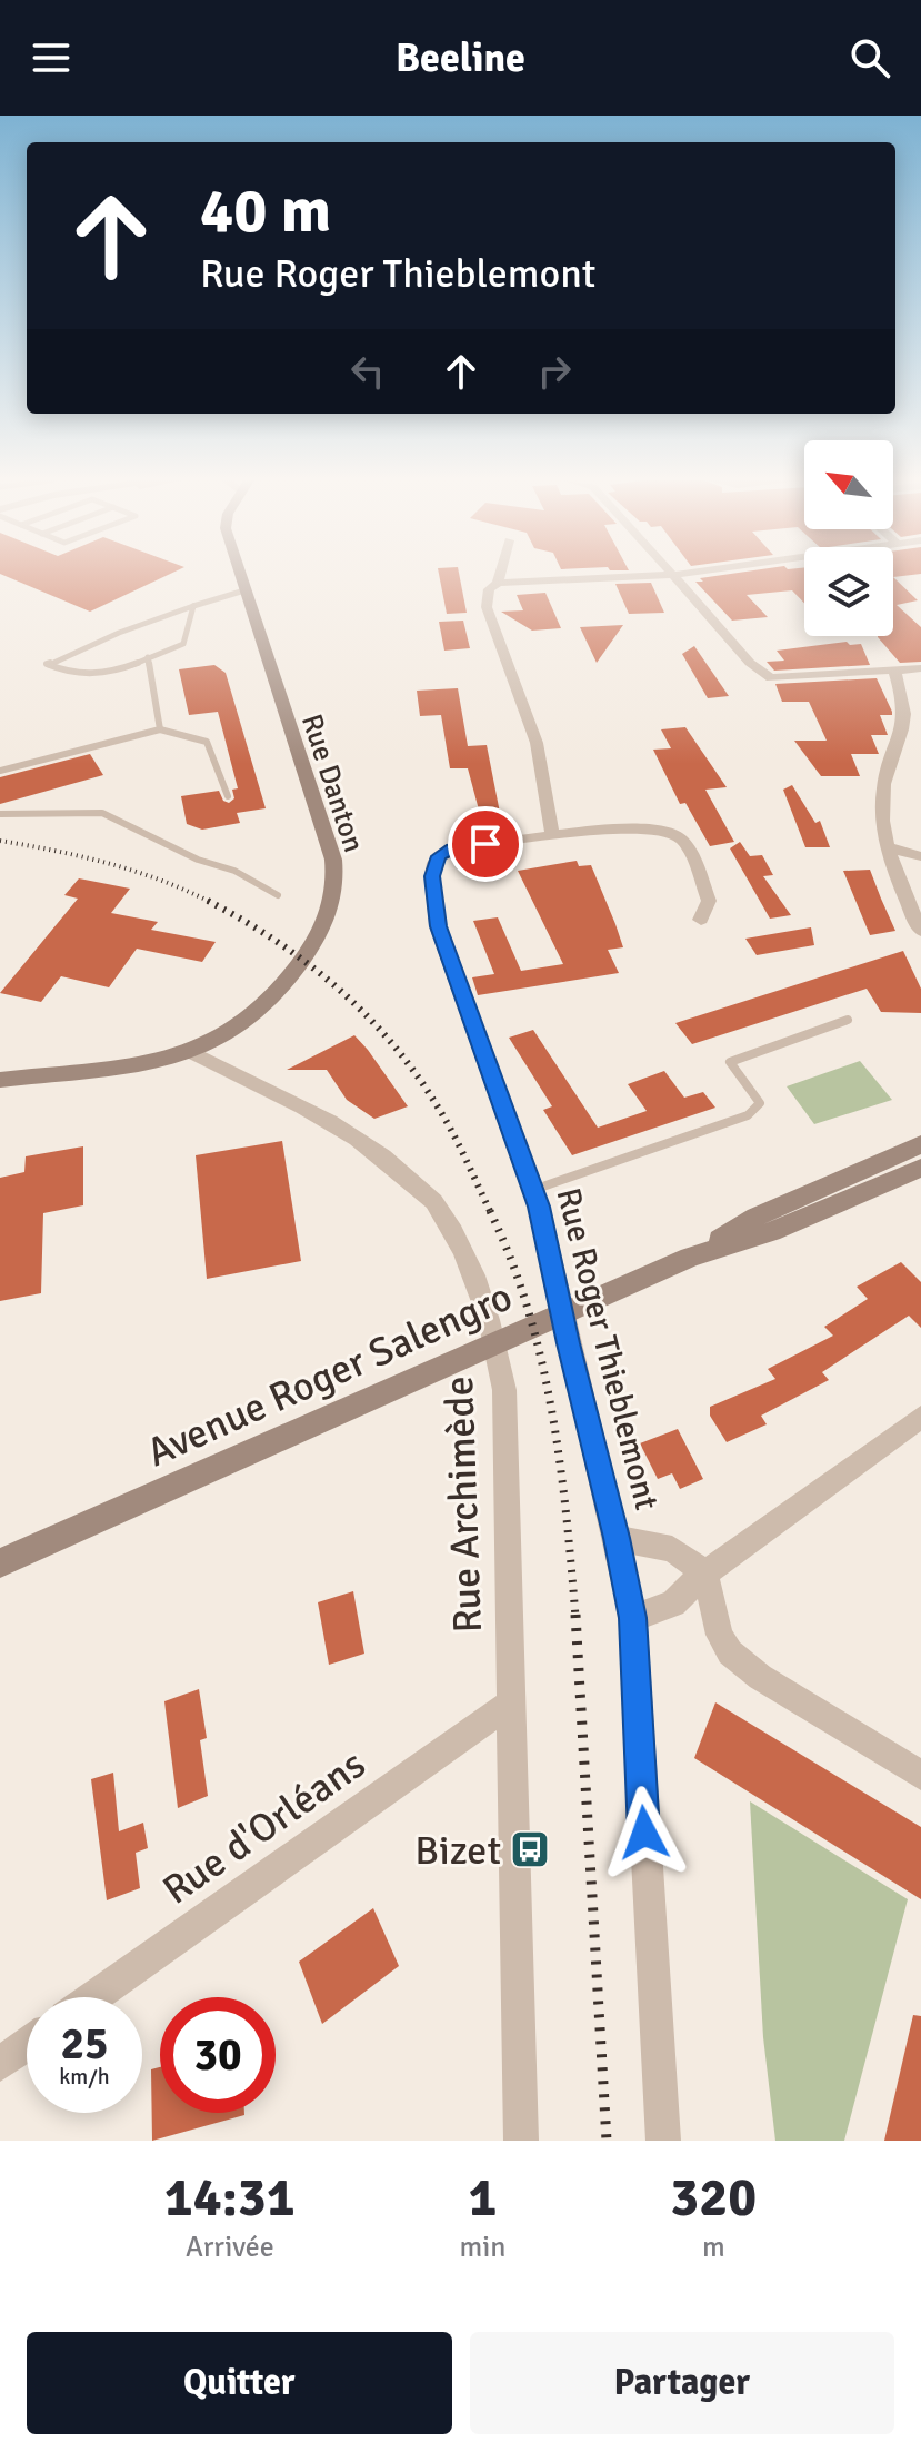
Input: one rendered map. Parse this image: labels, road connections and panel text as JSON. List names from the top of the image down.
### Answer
{
  "streets": {
    "street": [
      "Rue Danton",
      "Rue Roger Thieblemont",
      "Avenue Roger Salengro",
      "Rue Archimède",
      "Rue d'Orléans"
    ]
  },
  "crossings": [
    ["Rue Danton", "Rue Archimède"],
    ["Rue Archimède", "Rue d'Orléans"]
  ],
  "places": {
    "bus stop": ["Bizet"]
  },
  "north": "top left",
  "page": {
    "header": "Beeline",
    "turn": ["40 m", "Rue Roger Thieblemont"],
    "speed": "25 km/h",
    "limit": "30",
    "eta": [
      "14:31",
      "Arrivée",
      "1",
      "min",
      "320",
      "m"
    ],
    "buttons": ["Quitter", "Partager"]
  }
}
